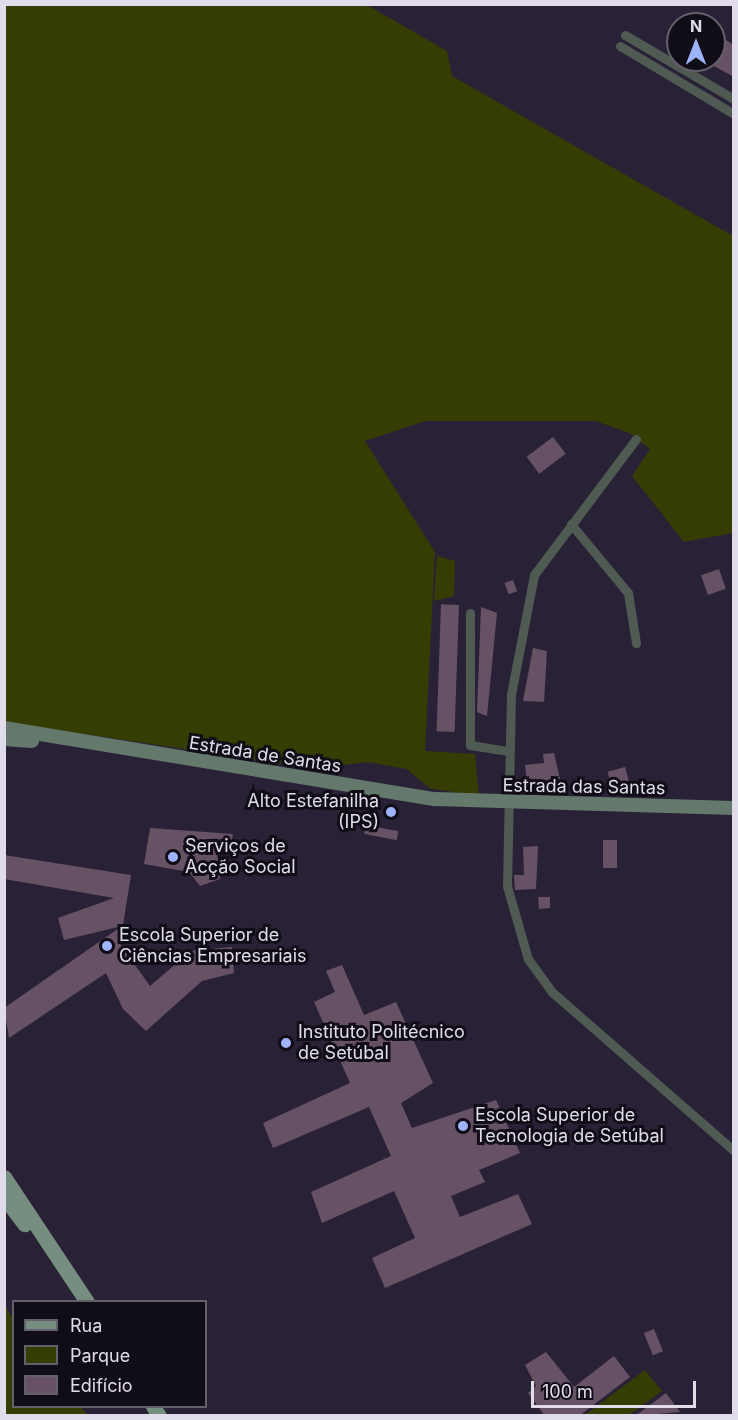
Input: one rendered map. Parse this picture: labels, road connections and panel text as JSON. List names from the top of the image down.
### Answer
{
  "streets": {
    "main road": ["Estrada de Santas", "Estrada das Santas"]
  },
  "crossings": [
    ["Estrada de Santas", "Estrada das Santas"]
  ],
  "places": [
    "Alto Estefanilha (IPS)",
    "Serviços de Acção Social",
    "Escola Superior de Ciências Empresariais",
    "Instituto Politécnico de Setúbal",
    "Escola Superior de Tecnologia de Setúbal"
  ],
  "legend": ["Rua", "Parque", "Edifício"],
  "scale_bar": "100 m",
  "north": "top"
}
